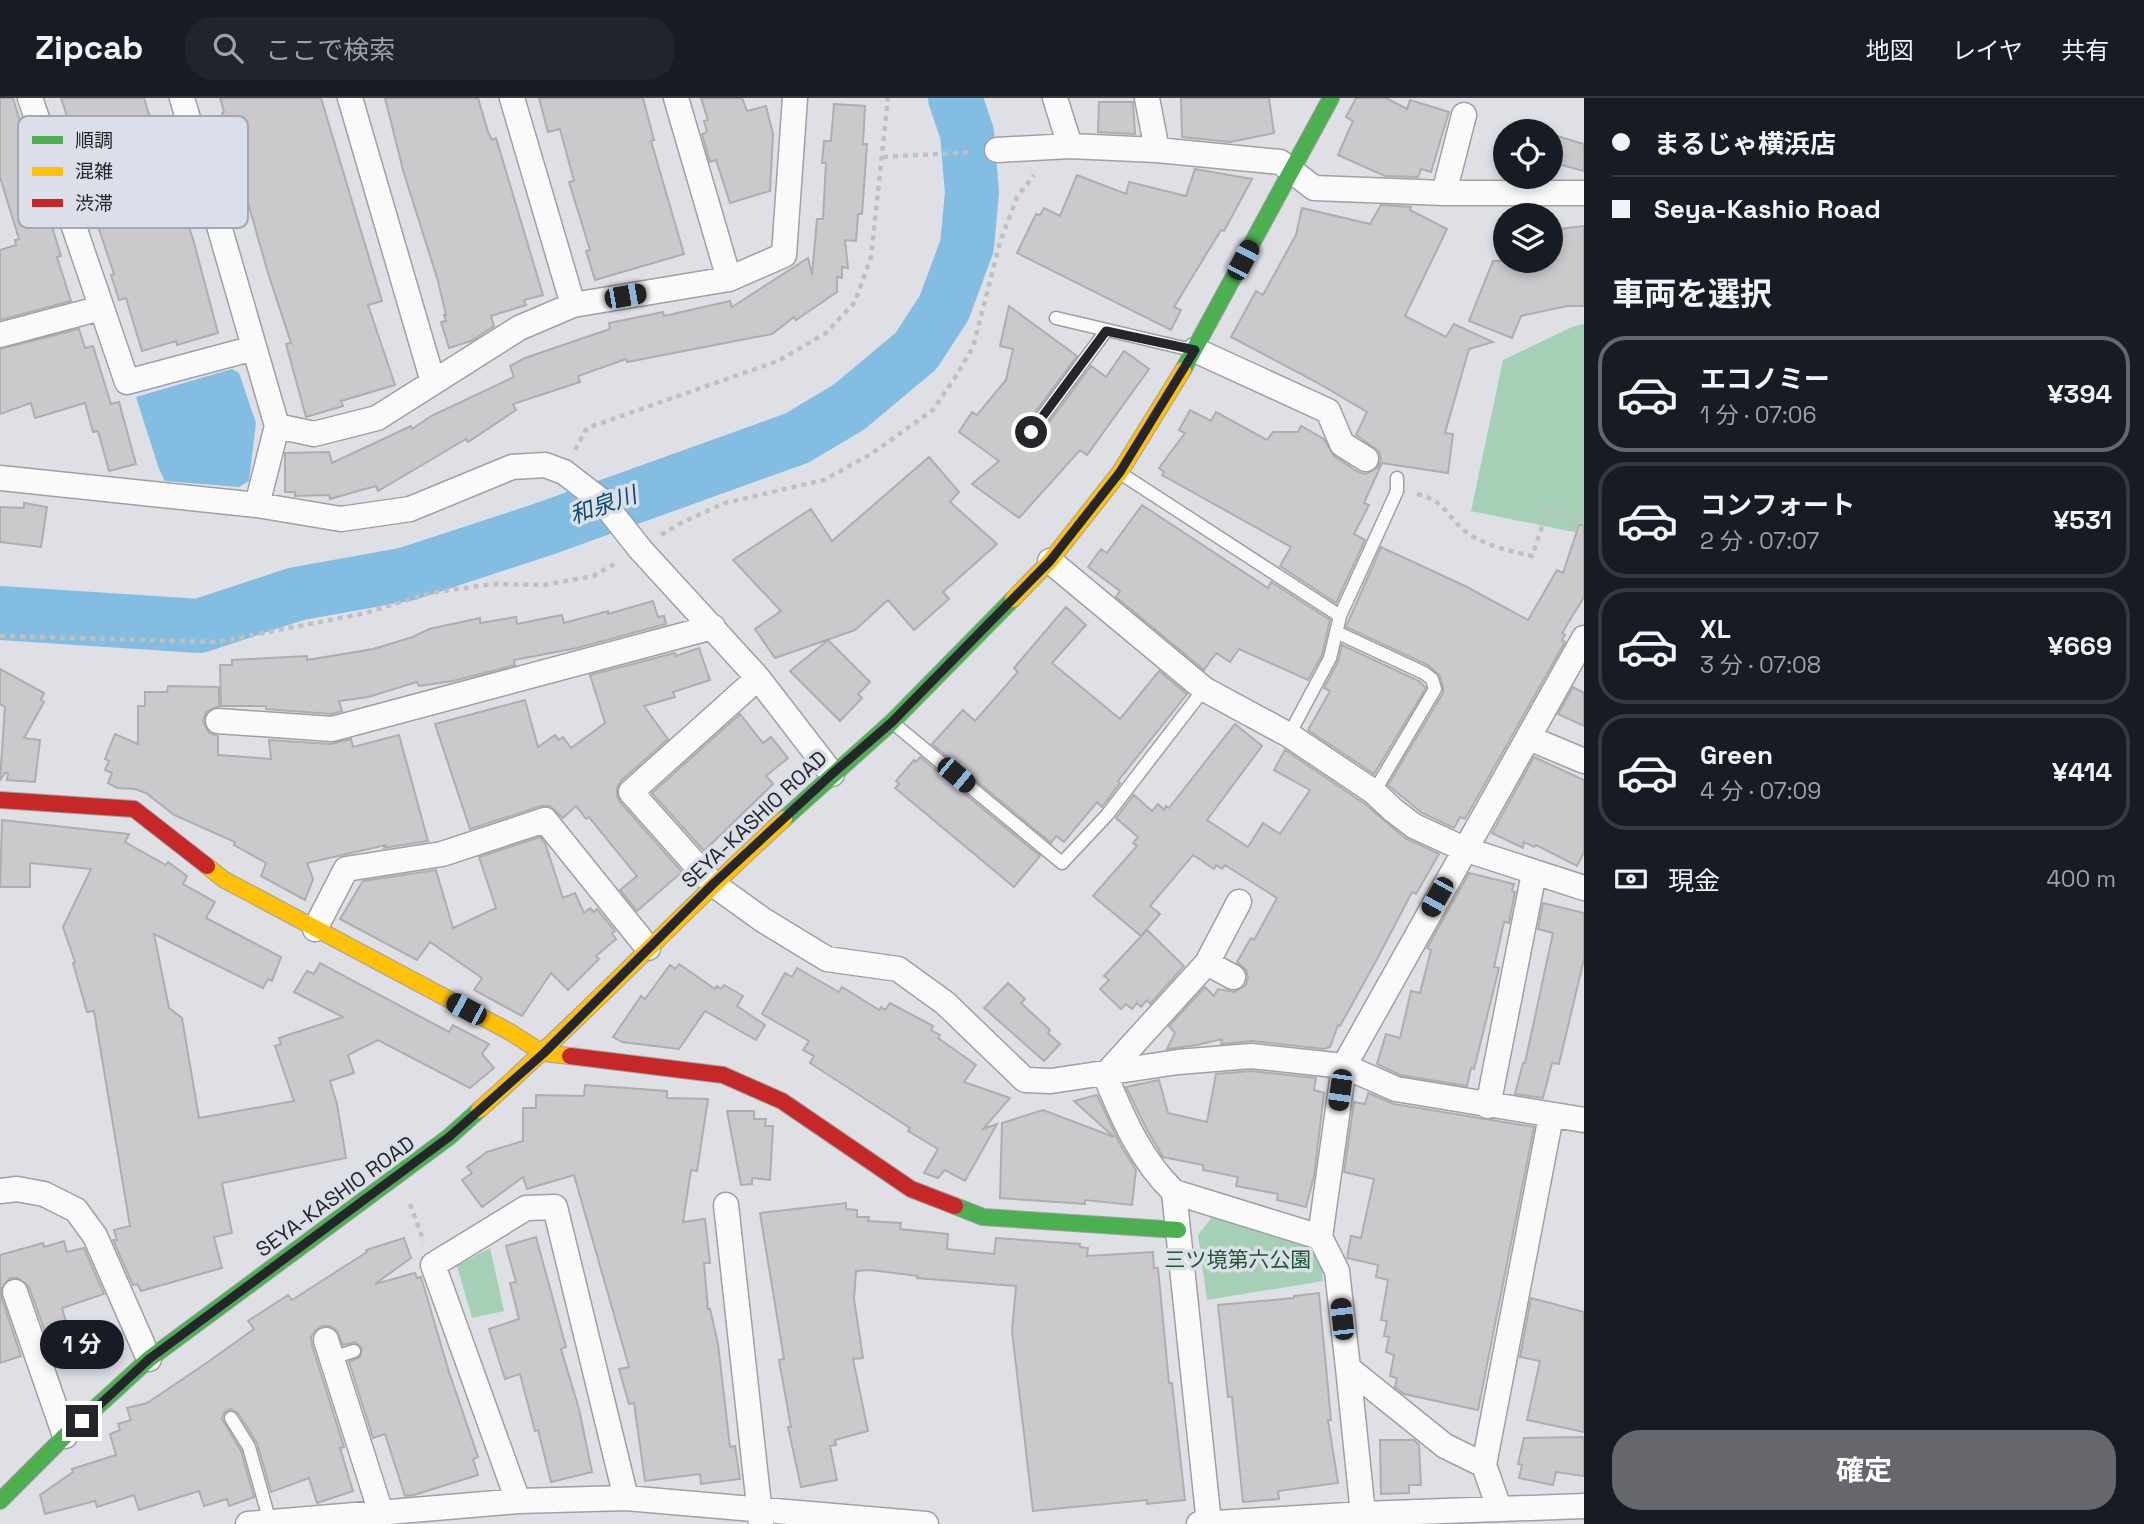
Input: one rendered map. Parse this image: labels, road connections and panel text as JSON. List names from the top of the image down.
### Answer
{
  "streets": {
    "main road": ["SEYA-KASHIO ROAD"]
  },
  "water": ["和泉川"],
  "parks": ["三ツ境第六公園"],
  "legend": ["順調", "混雑", "渋滞"],
  "page": {
    "header": "Zipcab",
    "search": "ここで検索",
    "nav": ["地図", "レイヤ", "共有"],
    "banner": ["まるじゃ横浜店", "Seya-Kashio Road"],
    "heading": "車両を選択",
    "list": [
      {
        "name": "エコノミー",
        "note": "1 分 · 07:06",
        "value": "¥394"
      },
      {
        "name": "コンフォート",
        "note": "2 分 · 07:07",
        "value": "¥531"
      },
      {
        "name": "XL",
        "note": "3 分 · 07:08",
        "value": "¥669"
      },
      {
        "name": "Green",
        "note": "4 分 · 07:09",
        "value": "¥414"
      }
    ],
    "pay": ["現金", "400 m"],
    "bubble": "1 分",
    "buttons": "確定"
  }
}
